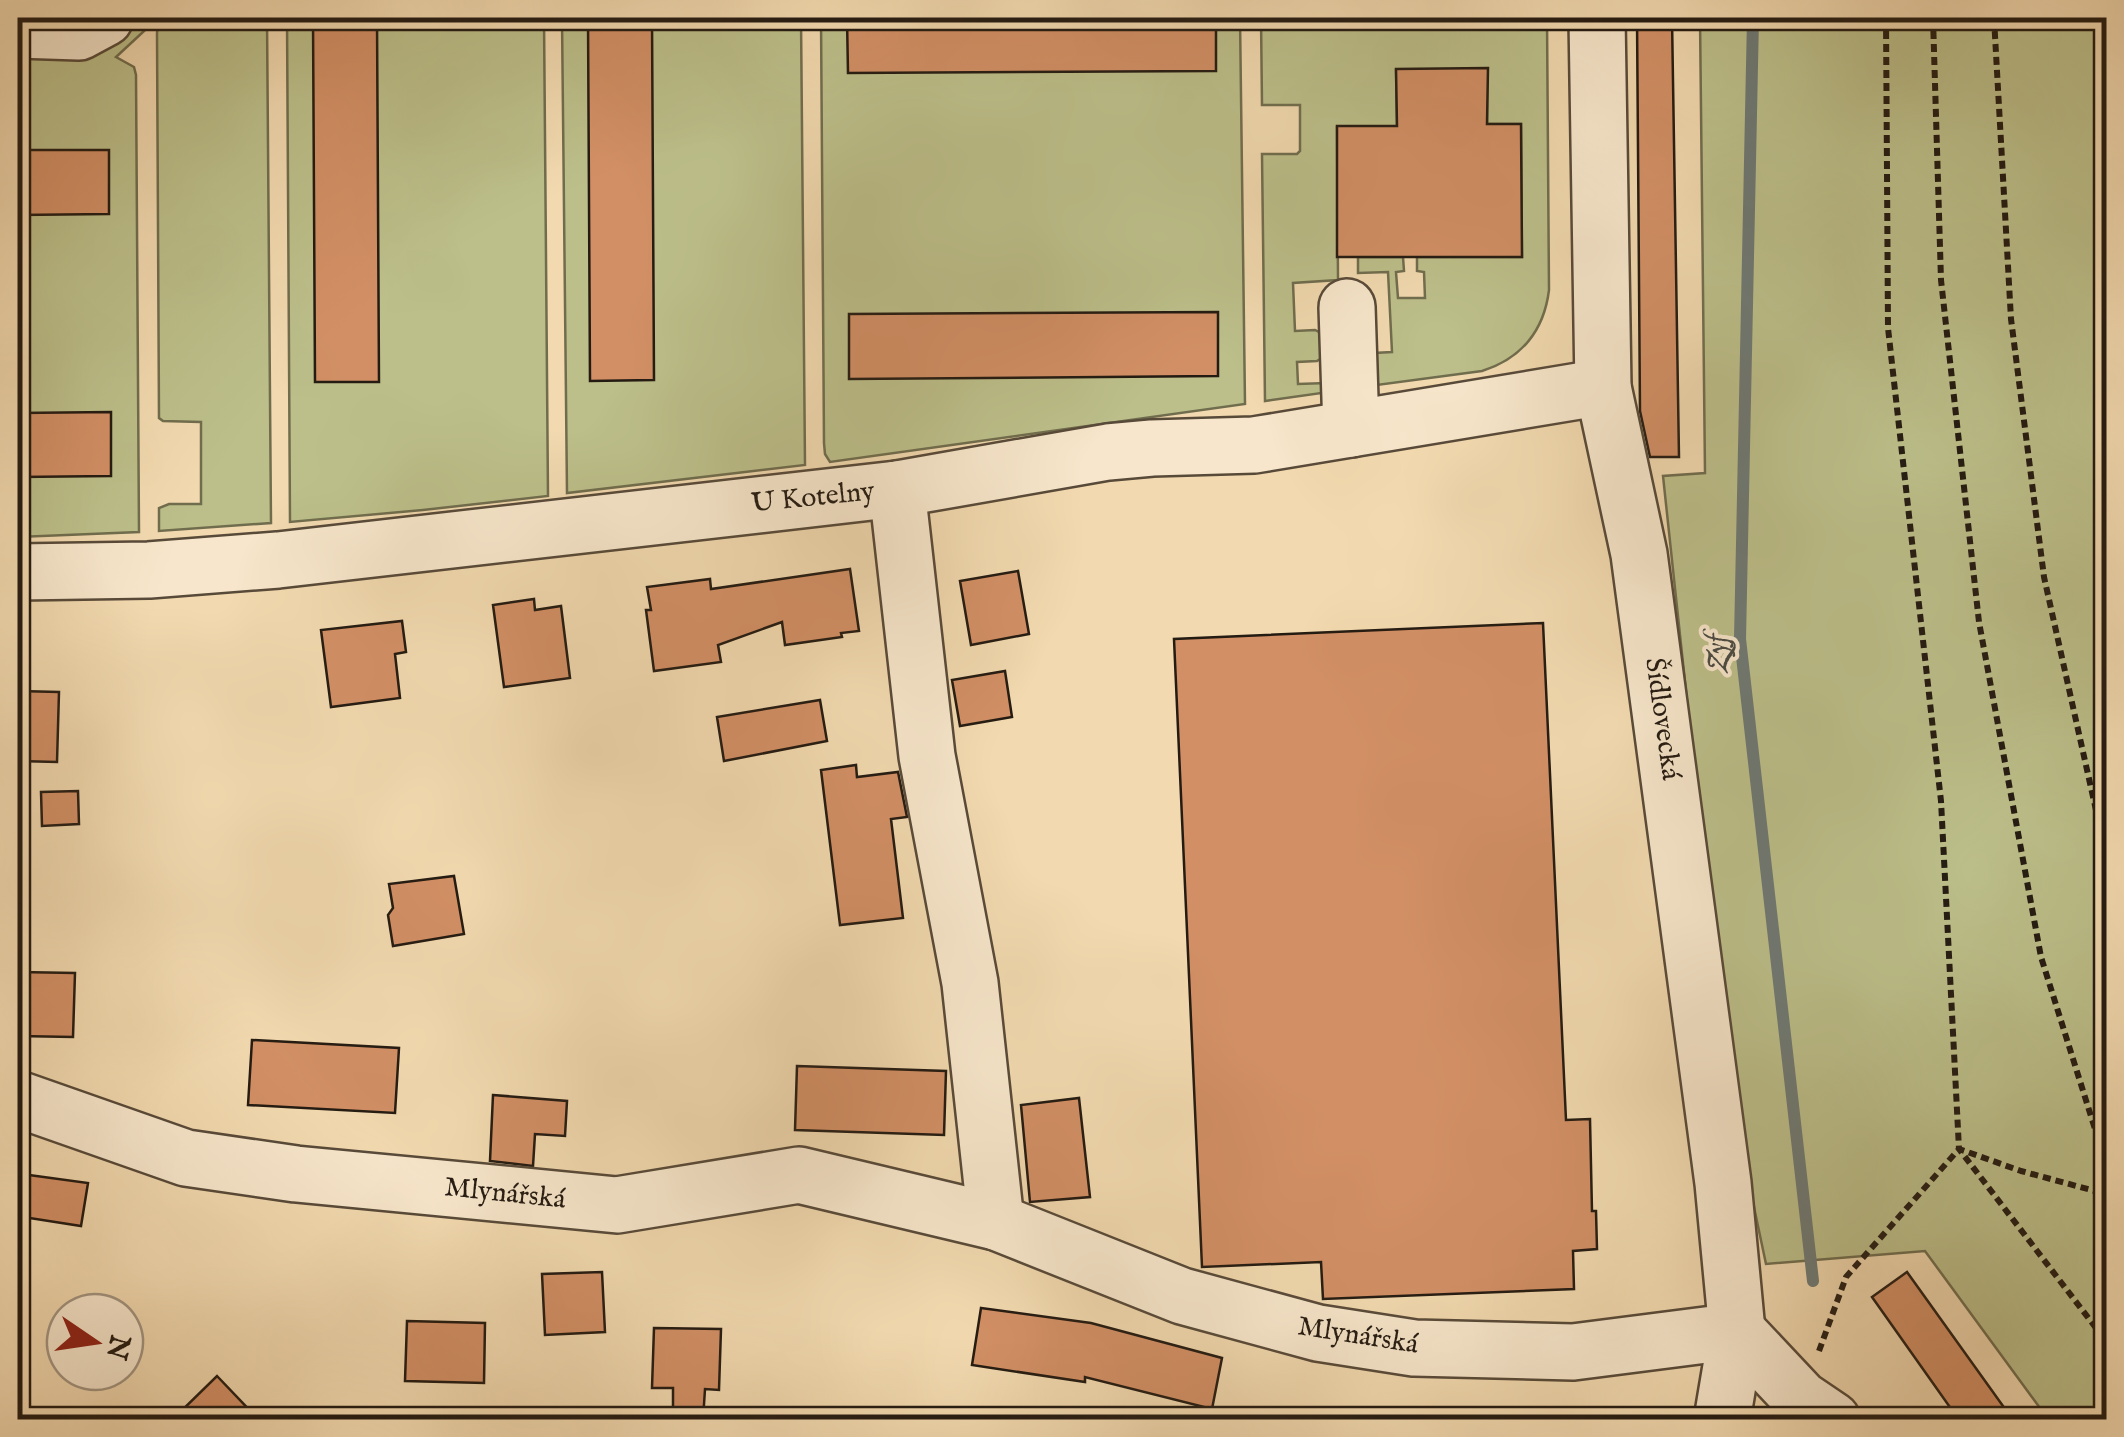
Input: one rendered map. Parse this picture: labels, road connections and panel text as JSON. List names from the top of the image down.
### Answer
{
  "streets": {
    "street": ["U Kotelny", "Šídlovecká", "Mlynářská"]
  },
  "crossings": [
    ["U Kotelny", "Šídlovecká"],
    ["Šídlovecká", "Mlynářská"]
  ],
  "water": ["Zyf"],
  "north": "right"
}
